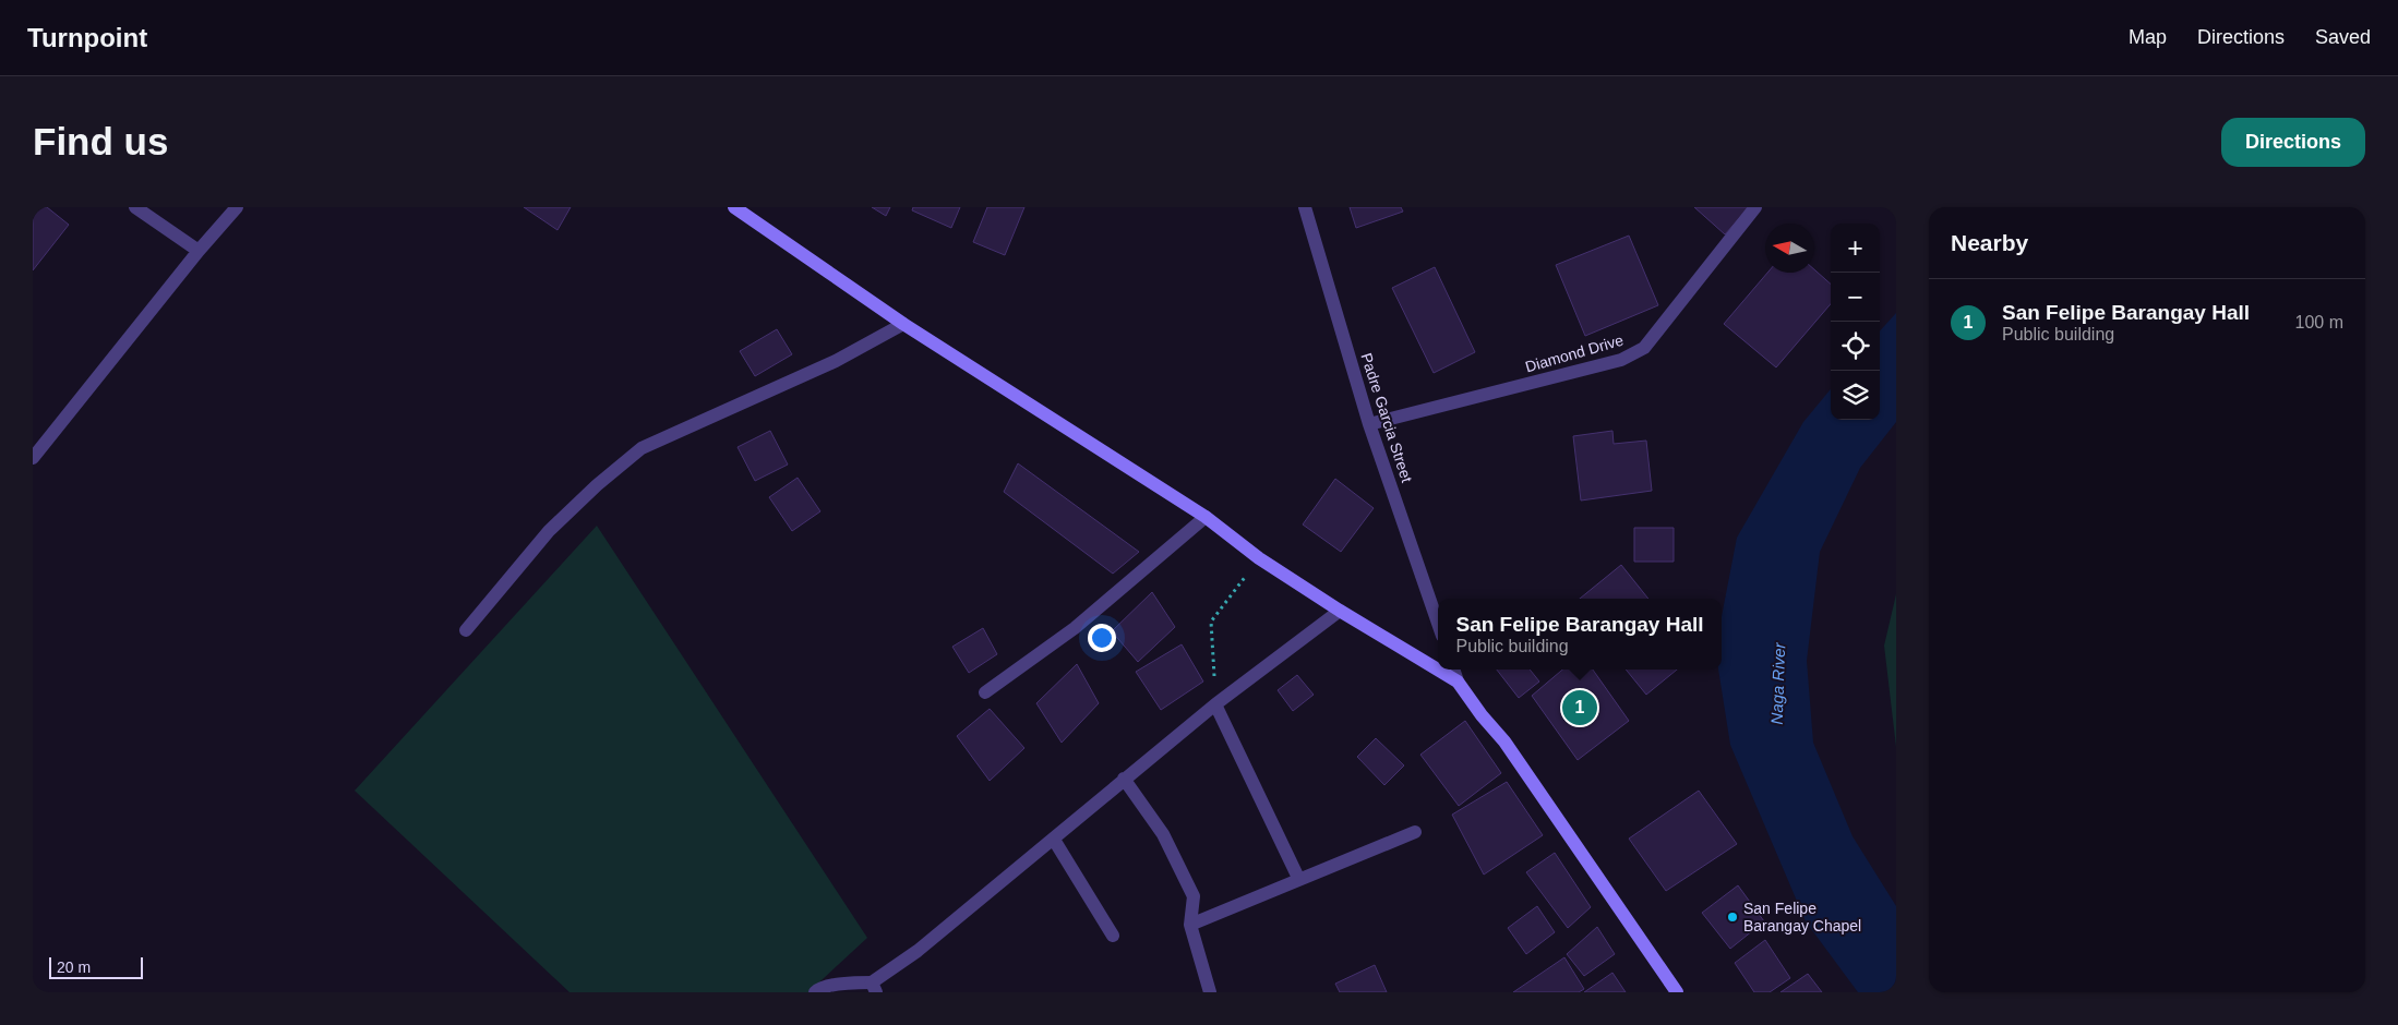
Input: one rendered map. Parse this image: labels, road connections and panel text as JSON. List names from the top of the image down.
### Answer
{
  "streets": {
    "street": ["Diamond Drive", "Padre Garcia Street"]
  },
  "crossings": [
    ["Diamond Drive", "Padre Garcia Street"]
  ],
  "water": ["Naga River"],
  "places": ["San Felipe Barangay Chapel"],
  "scale_bar": "20 m",
  "north": "left",
  "page": {
    "header": "Turnpoint",
    "nav": ["Map", "Directions", "Saved"],
    "buttons": "Directions",
    "title": "Find us",
    "heading": "Nearby",
    "map_buttons": ["+", "−"],
    "list": [
      {
        "mark": "1",
        "name": "San Felipe Barangay Hall",
        "note": "Public building",
        "value": "100 m"
      }
    ],
    "popup": ["San Felipe Barangay Hall", "Public building"],
    "pins": "1",
    "scale": "20 m"
  }
}
